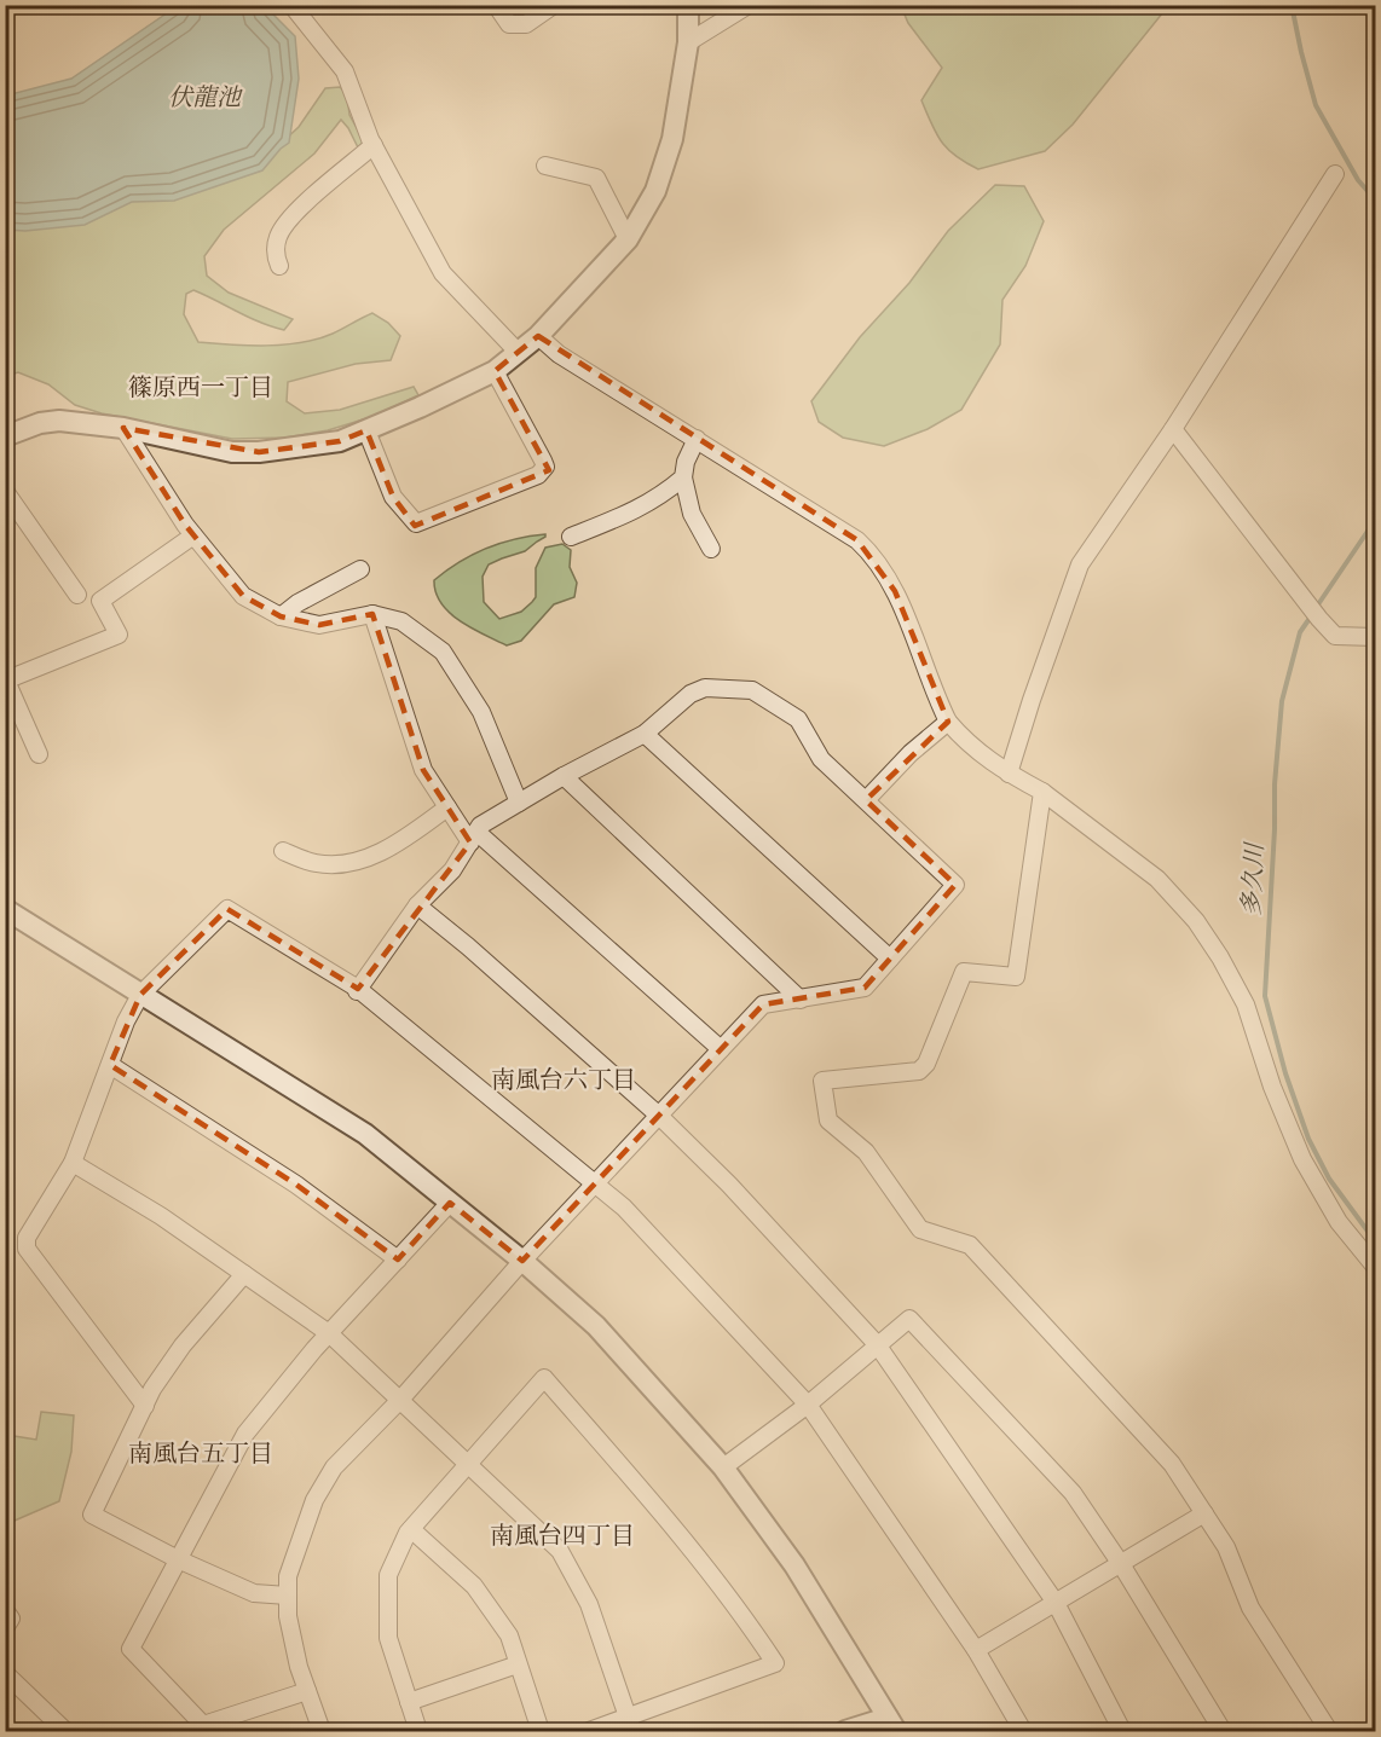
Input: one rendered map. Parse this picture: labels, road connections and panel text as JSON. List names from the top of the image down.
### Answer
{
  "districts": [
    "篠原西一丁目",
    "南風台六丁目",
    "南風台五丁目",
    "南風台四丁目"
  ],
  "water": ["伏龍池", "多久川"]
}
